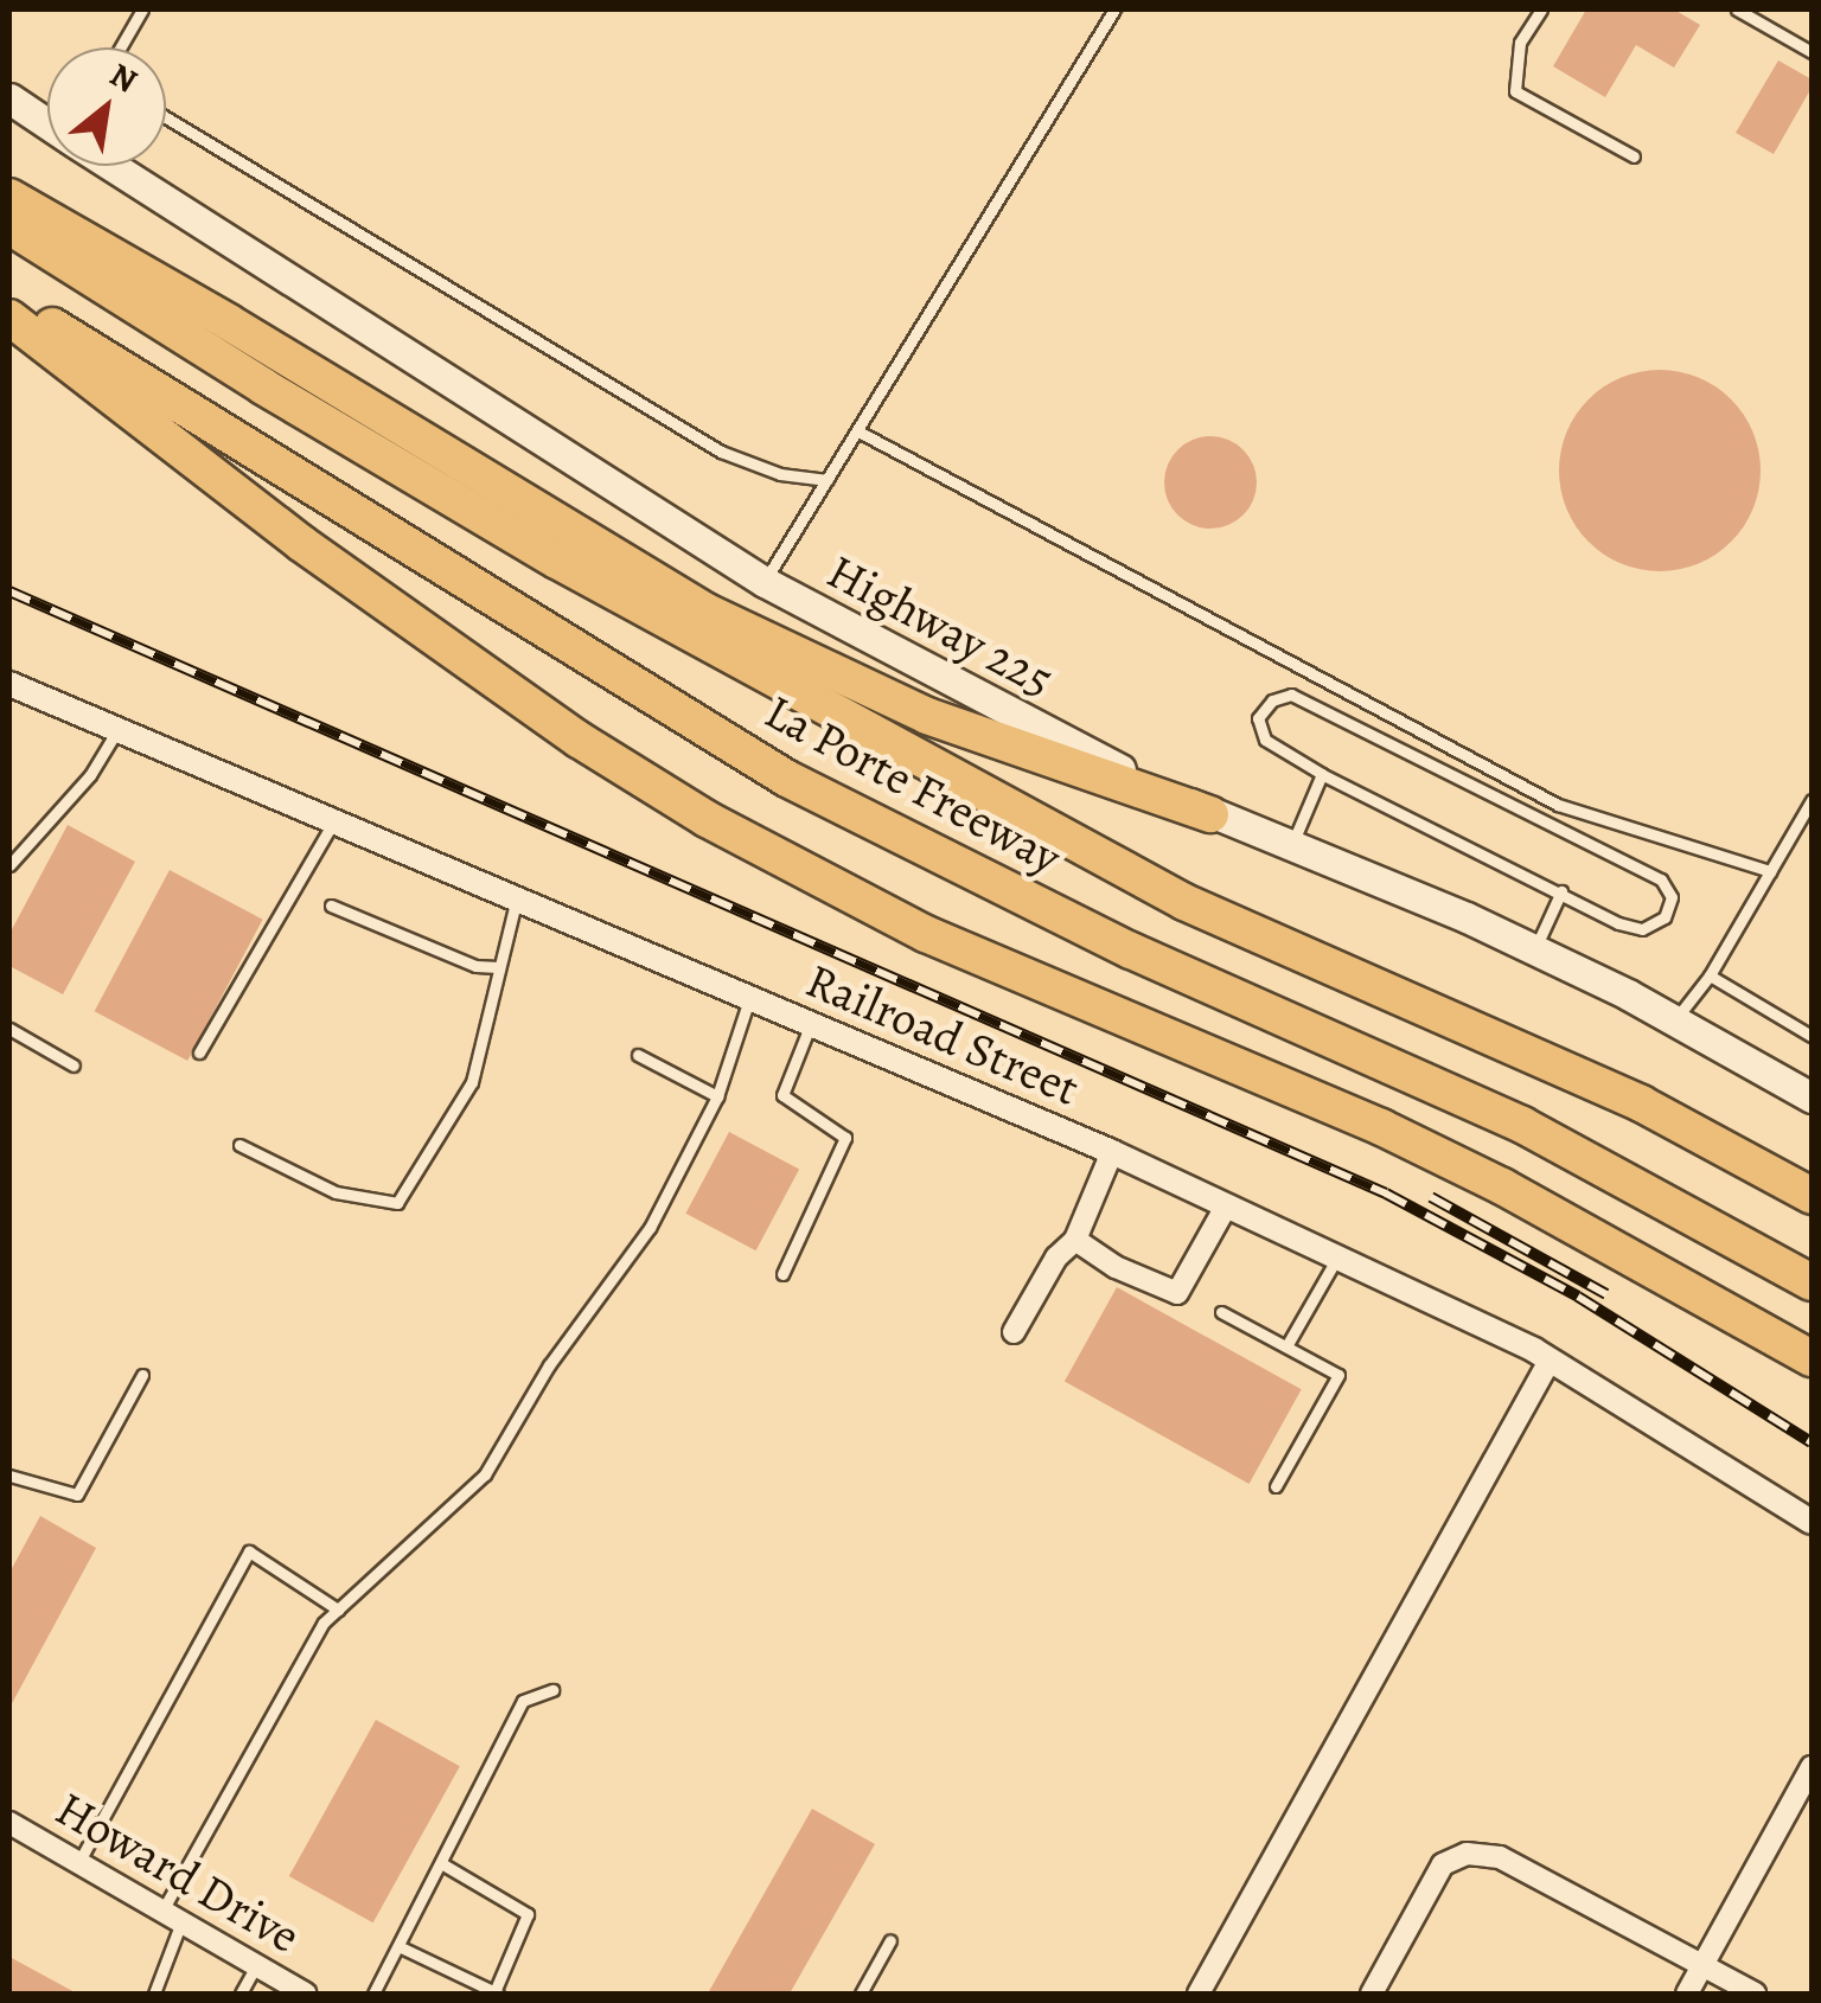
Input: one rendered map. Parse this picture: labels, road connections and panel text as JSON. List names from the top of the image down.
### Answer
{
  "streets": {
    "highway": ["La Porte Freeway"],
    "main road": ["Highway 225"],
    "street": ["Railroad Street", "Howard Drive"]
  },
  "north": "top right"
}
